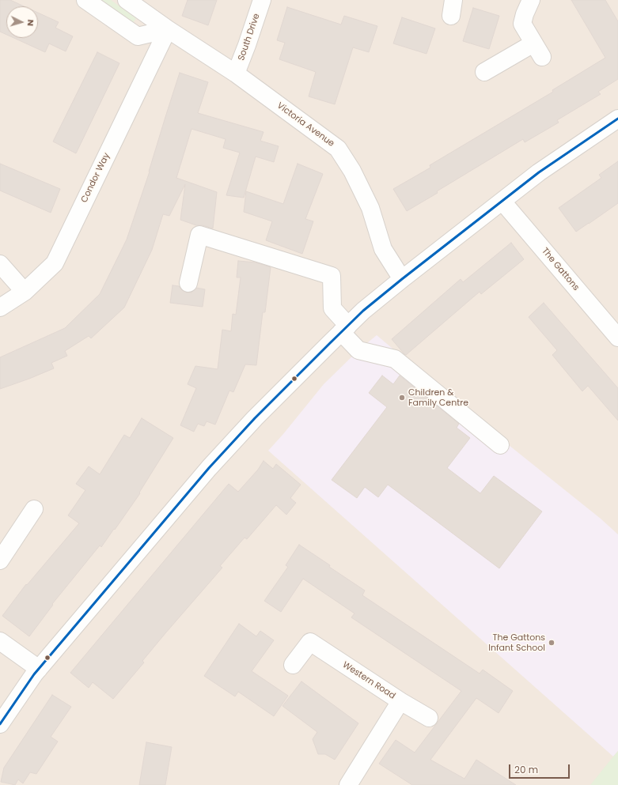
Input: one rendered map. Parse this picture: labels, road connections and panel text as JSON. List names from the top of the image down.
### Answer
{
  "streets": {
    "street": [
      "South Drive",
      "Victoria Avenue",
      "Condor Way",
      "The Gattons",
      "Western Road"
    ]
  },
  "crossings": [
    ["South Drive", "Victoria Avenue"],
    ["Victoria Avenue", "Condor Way"]
  ],
  "places": ["Children & Family Centre", "The Gattons Infant School"],
  "scale_bar": "20 m",
  "north": "right"
}
